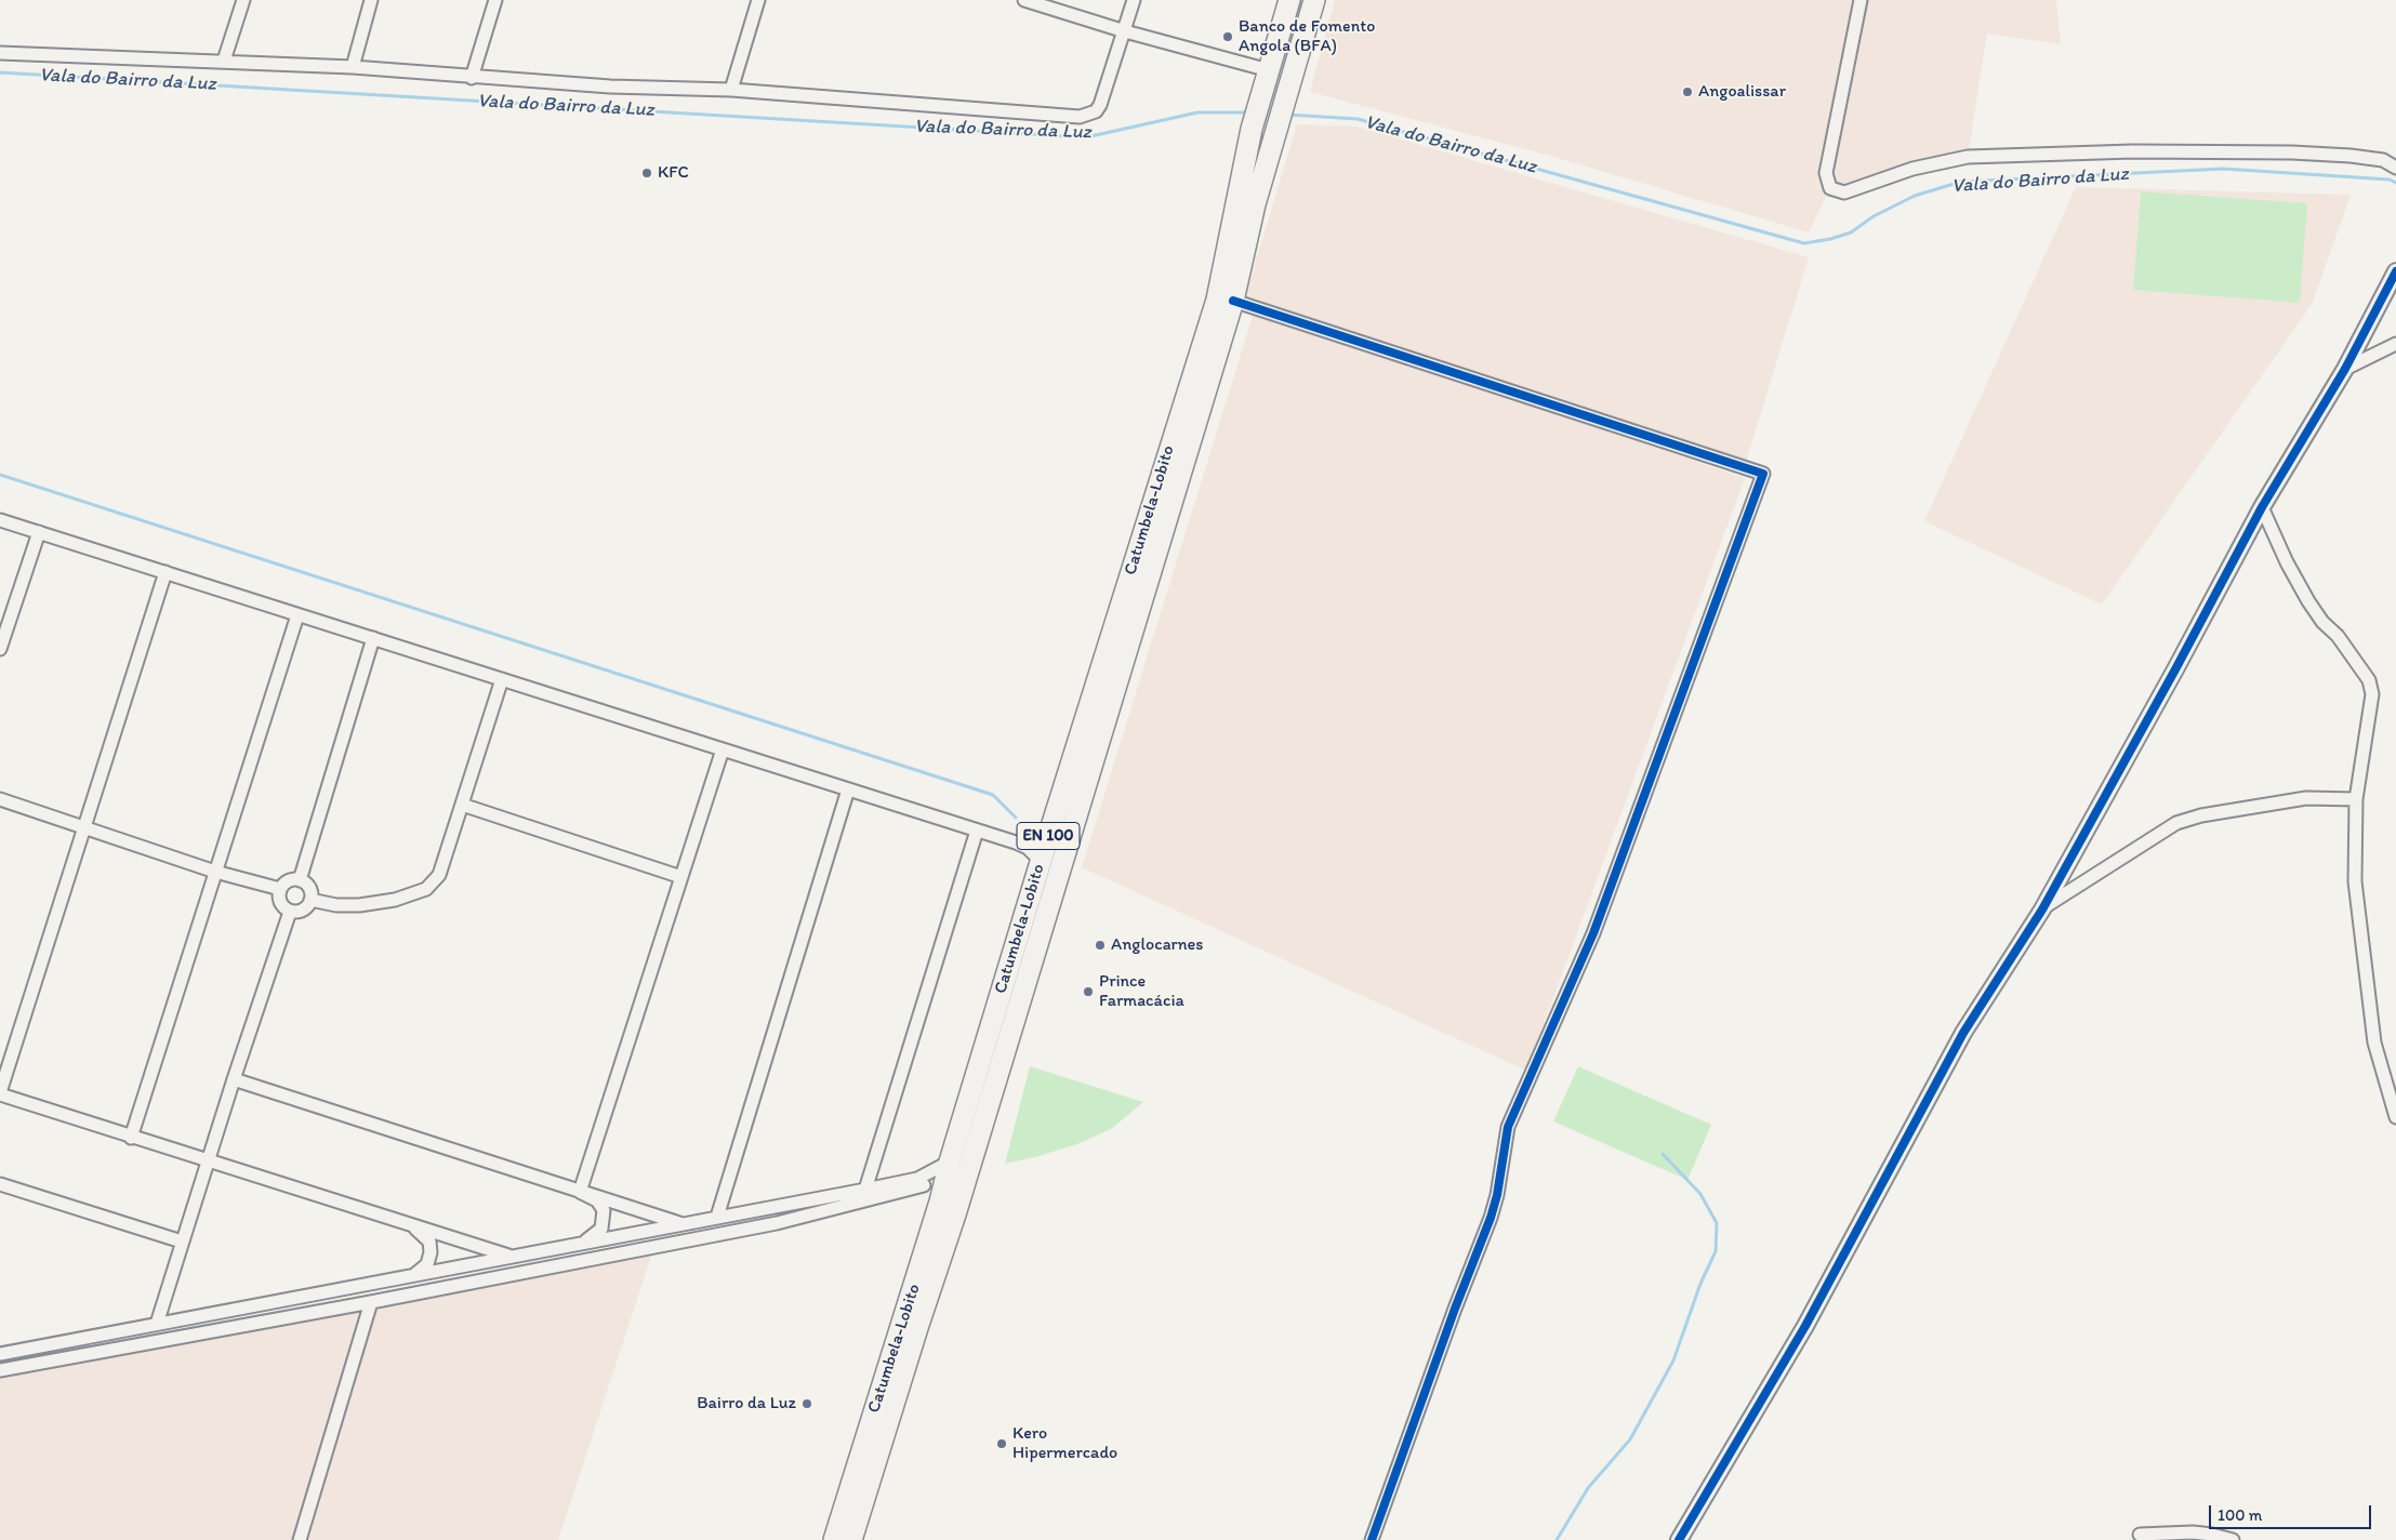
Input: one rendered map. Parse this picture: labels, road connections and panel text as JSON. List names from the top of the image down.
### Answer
{
  "streets": {
    "main road": ["Catumbela-Lobito", "EN 100"]
  },
  "water": ["Vala do Bairro da Luz"],
  "places": [
    "Banco de Fomento Angola (BFA)",
    "Angoalissar",
    "KFC",
    "Anglocarnes",
    "Prince Farmacácia",
    "Bairro da Luz",
    "Kero Hipermercado"
  ],
  "scale_bar": "100 m"
}
